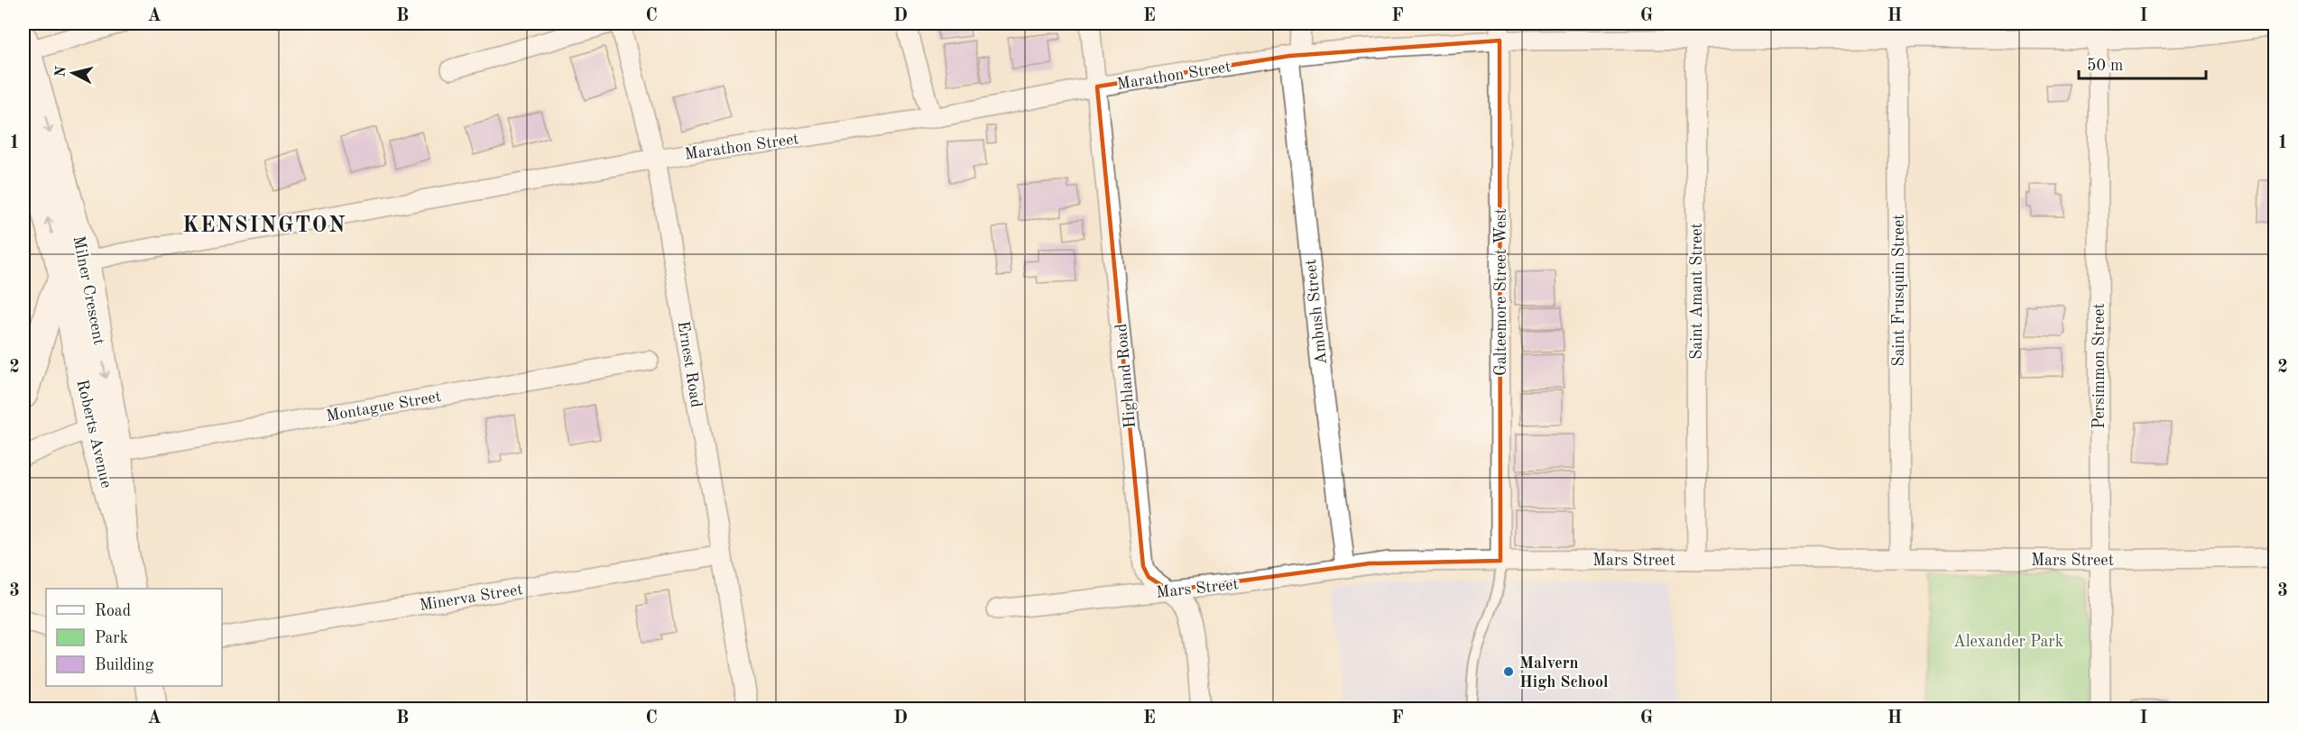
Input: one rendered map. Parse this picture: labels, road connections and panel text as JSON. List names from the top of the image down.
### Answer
{
  "streets": {
    "main road": ["Milner Crescent", "Roberts Avenue"],
    "street": [
      "Marathon Street",
      "Saint Frusquin Street",
      "Saint Amant Street",
      "Galteemore Street West",
      "Ambush Street",
      "Ernest Road",
      "Persimmon Street",
      "Highland Road",
      "Montague Street",
      "Mars Street",
      "Minerva Street"
    ]
  },
  "crossings": [
    ["Marathon Street", "Milner Crescent"],
    ["Marathon Street", "Saint Frusquin Street"],
    ["Marathon Street", "Saint Amant Street"],
    ["Marathon Street", "Galteemore Street West"],
    ["Marathon Street", "Ambush Street"],
    ["Marathon Street", "Ernest Road"],
    ["Marathon Street", "Persimmon Street"],
    ["Marathon Street", "Highland Road"],
    ["Milner Crescent", "Montague Street"],
    ["Milner Crescent", "Roberts Avenue"],
    ["Saint Frusquin Street", "Mars Street"],
    ["Saint Amant Street", "Mars Street"],
    ["Galteemore Street West", "Mars Street"],
    ["Ambush Street", "Mars Street"],
    ["Ernest Road", "Minerva Street"],
    ["Persimmon Street", "Mars Street"],
    ["Highland Road", "Mars Street"]
  ],
  "districts": ["KENSINGTON"],
  "parks": ["Alexander Park"],
  "places": ["Malvern High School"],
  "legend": ["Road", "Park", "Building"],
  "scale_bar": "50 m",
  "north": "left",
  "grid": {
    "columns": [
      "A",
      "B",
      "C",
      "D",
      "E",
      "F",
      "G",
      "H",
      "I"
    ],
    "rows": ["1", "2", "3"]
  }
}
